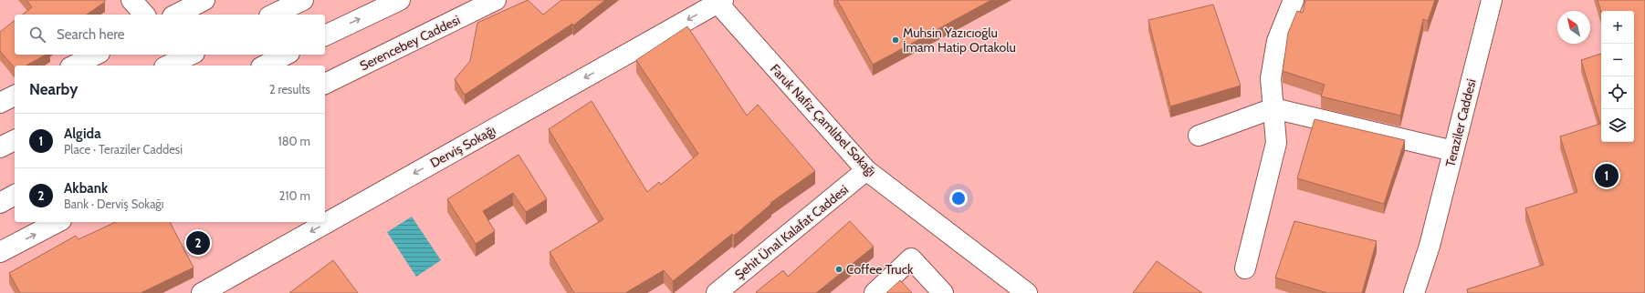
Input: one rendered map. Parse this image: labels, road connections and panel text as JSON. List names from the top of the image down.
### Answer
{
  "streets": {
    "main road": [
      "Serencebey Caddesi",
      "Faruk Nafiz Çamlıbel Sokağı",
      "Teraziler Caddesi",
      "Derviş Sokağı",
      "Şehit Ünal Kalafat Caddesi"
    ]
  },
  "crossings": [
    ["Faruk Nafiz Çamlıbel Sokağı", "Derviş Sokağı"],
    ["Faruk Nafiz Çamlıbel Sokağı", "Şehit Ünal Kalafat Caddesi"]
  ],
  "one_way": ["Derviş Sokağı"],
  "places": ["Muhsin Yazıcıoğlu İmam Hatip Ortakolu", "Coffee Truck"],
  "north": "top left",
  "page": {
    "map_buttons": ["+", "−"],
    "search": "Search here",
    "heading": ["Nearby", "2 results"],
    "list": [
      {
        "mark": "1",
        "name": "Algida",
        "note": "Place · Teraziler Caddesi",
        "value": "180 m"
      },
      {
        "mark": "2",
        "name": "Akbank",
        "note": "Bank · Derviş Sokağı",
        "value": "210 m"
      }
    ],
    "pins": ["1", "2"]
  }
}
